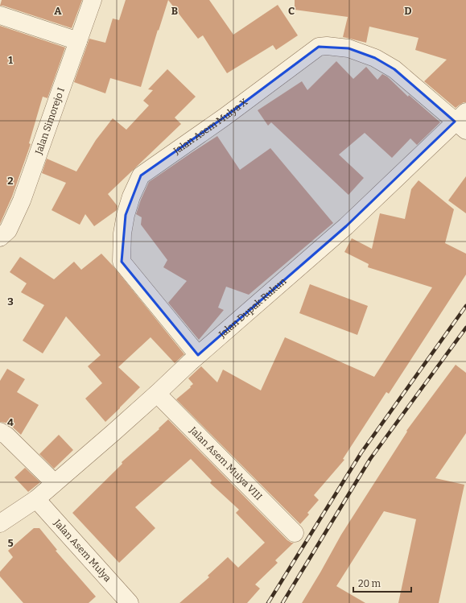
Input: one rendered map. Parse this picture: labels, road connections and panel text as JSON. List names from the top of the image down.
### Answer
{
  "streets": {
    "street": [
      "Jalan Simorejo I",
      "Jalan Asem Mulya X",
      "Jalan Dupak Rukun",
      "Jalan Asem Mulya VIII",
      "Jalan Asem Mulya"
    ]
  },
  "crossings": [
    ["Jalan Asem Mulya X", "Jalan Dupak Rukun"],
    ["Jalan Dupak Rukun", "Jalan Asem Mulya VIII"],
    ["Jalan Dupak Rukun", "Jalan Asem Mulya"]
  ],
  "scale_bar": "20 m",
  "grid": {
    "columns": [
      "A",
      "B",
      "C",
      "D"
    ],
    "rows": [
      "1",
      "2",
      "3",
      "4",
      "5"
    ]
  }
}
